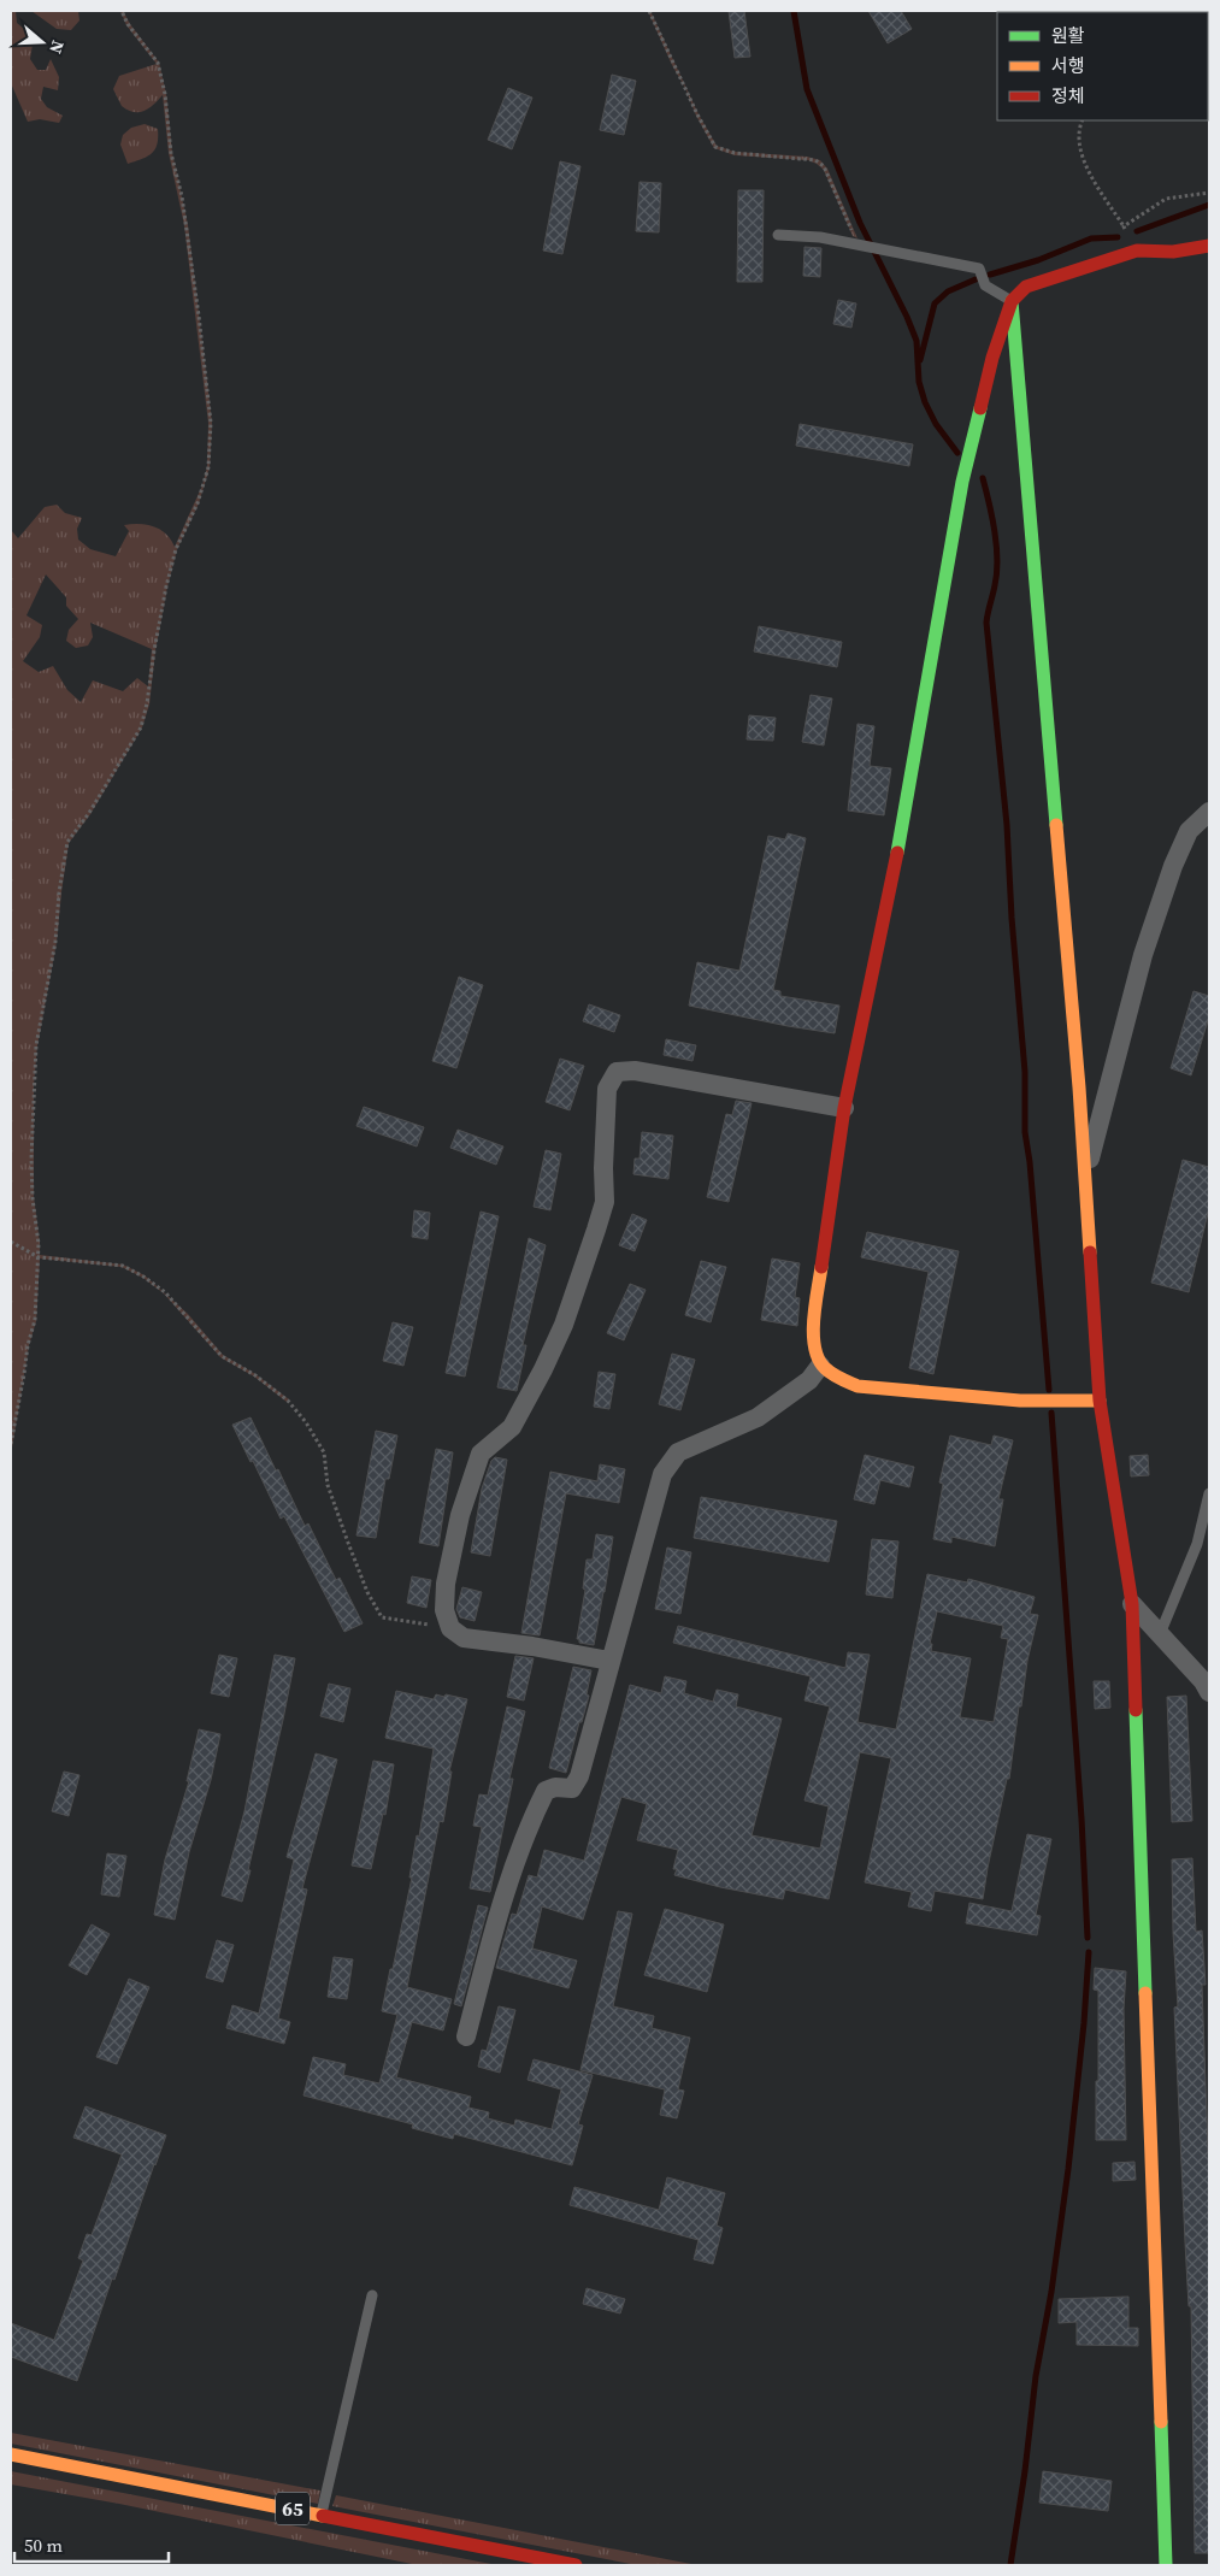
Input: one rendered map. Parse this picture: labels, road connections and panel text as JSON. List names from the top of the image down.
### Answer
{
  "streets": {
    "street": ["65"]
  },
  "legend": ["원활", "서행", "정체"],
  "scale_bar": "50 m",
  "north": "right"
}
